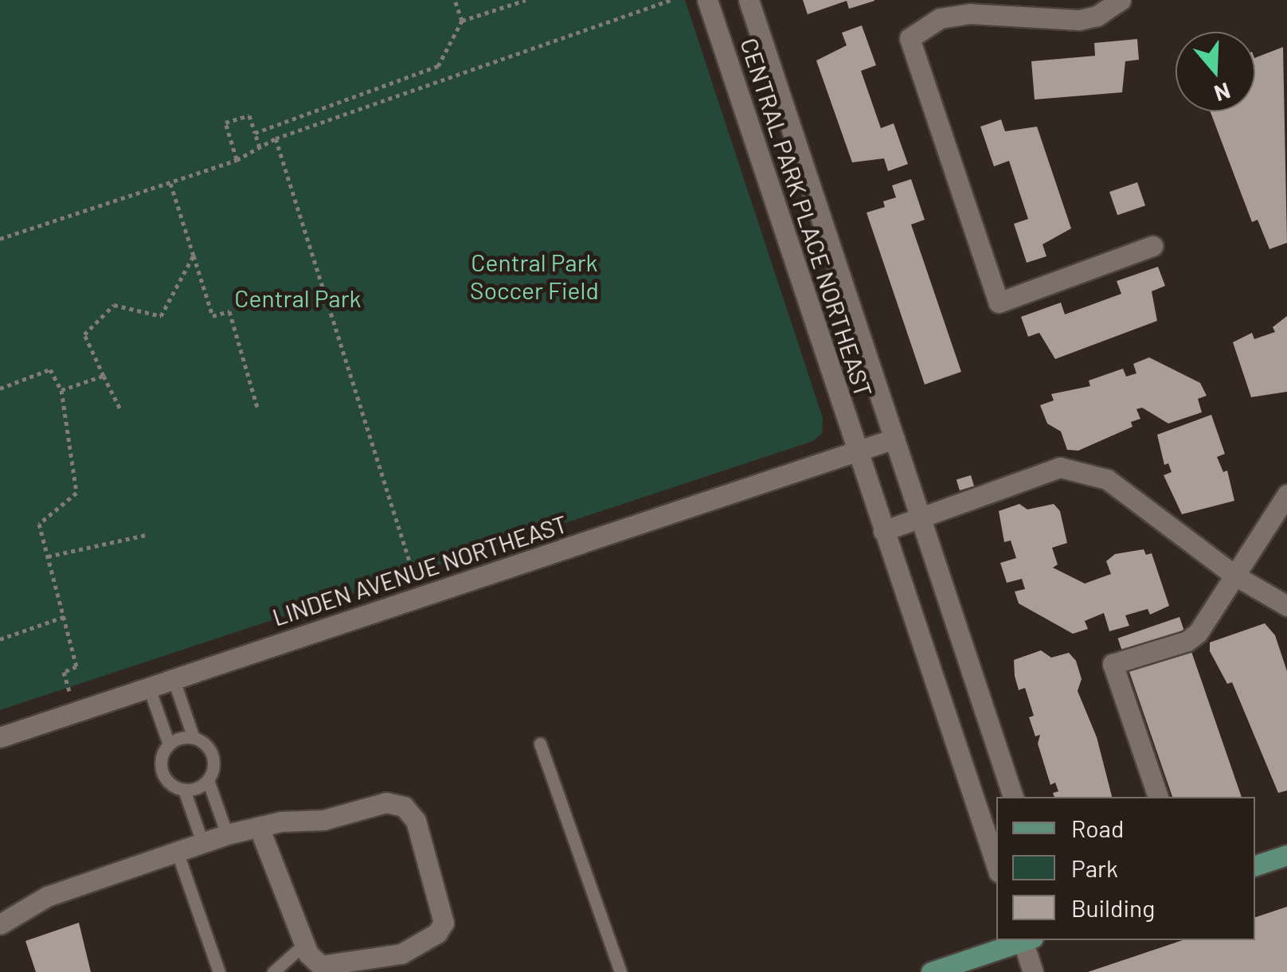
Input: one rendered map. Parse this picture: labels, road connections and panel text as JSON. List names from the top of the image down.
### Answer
{
  "streets": {
    "street": ["CENTRAL PARK PLACE NORTHEAST", "LINDEN AVENUE NORTHEAST"]
  },
  "crossings": [
    ["CENTRAL PARK PLACE NORTHEAST", "LINDEN AVENUE NORTHEAST"]
  ],
  "parks": ["Central Park Soccer Field", "Central Park"],
  "legend": ["Road", "Park", "Building"],
  "north": "bottom"
}
